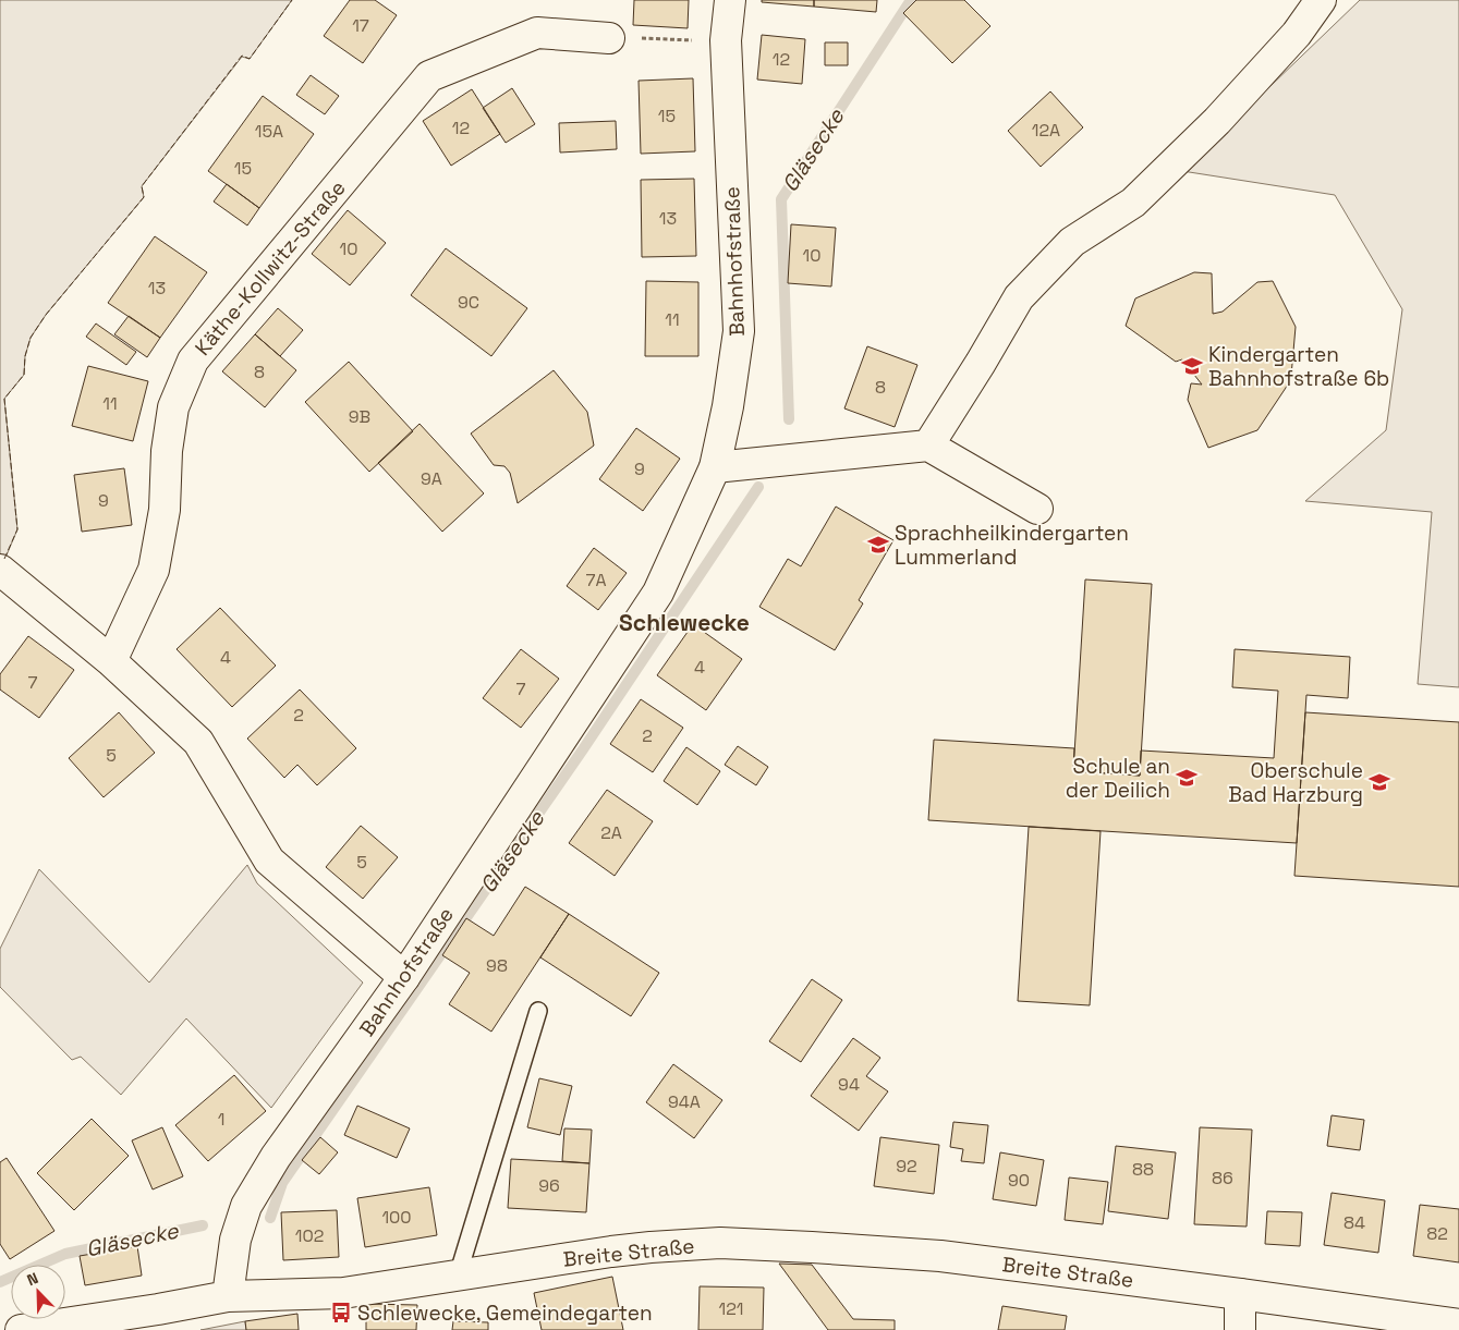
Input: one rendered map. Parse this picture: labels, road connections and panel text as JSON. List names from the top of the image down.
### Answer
{
  "streets": {
    "street": ["Bahnhofstraße", "Käthe-Kollwitz-Straße", "Breite Straße"]
  },
  "crossings": [
    ["Bahnhofstraße", "Breite Straße"]
  ],
  "districts": ["Schlewecke"],
  "water": ["Gläsecke"],
  "places": {
    "school or university": [
      "Kindergarten Bahnhofstraße 6b",
      "Sprachheilkindergarten Lummerland",
      "Schule an der Deilich",
      "Oberschule Bad Harzburg"
    ],
    "bus stop": ["Schlewecke, Gemeindegarten"]
  },
  "house_numbers": [
    "17",
    "12",
    "15",
    "12",
    "12A",
    "15A",
    "15",
    "13",
    "10",
    "10",
    "13",
    "9C",
    "11",
    "8",
    "8",
    "11",
    "9B",
    "9",
    "9A",
    "9",
    "7A",
    "4",
    "4",
    "7",
    "7",
    "2",
    "2",
    "5",
    "2A",
    "5",
    "98",
    "94",
    "94A",
    "1",
    "92",
    "88",
    "86",
    "90",
    "96",
    "100",
    "84",
    "82",
    "102",
    "121"
  ],
  "north": "top left"
}
